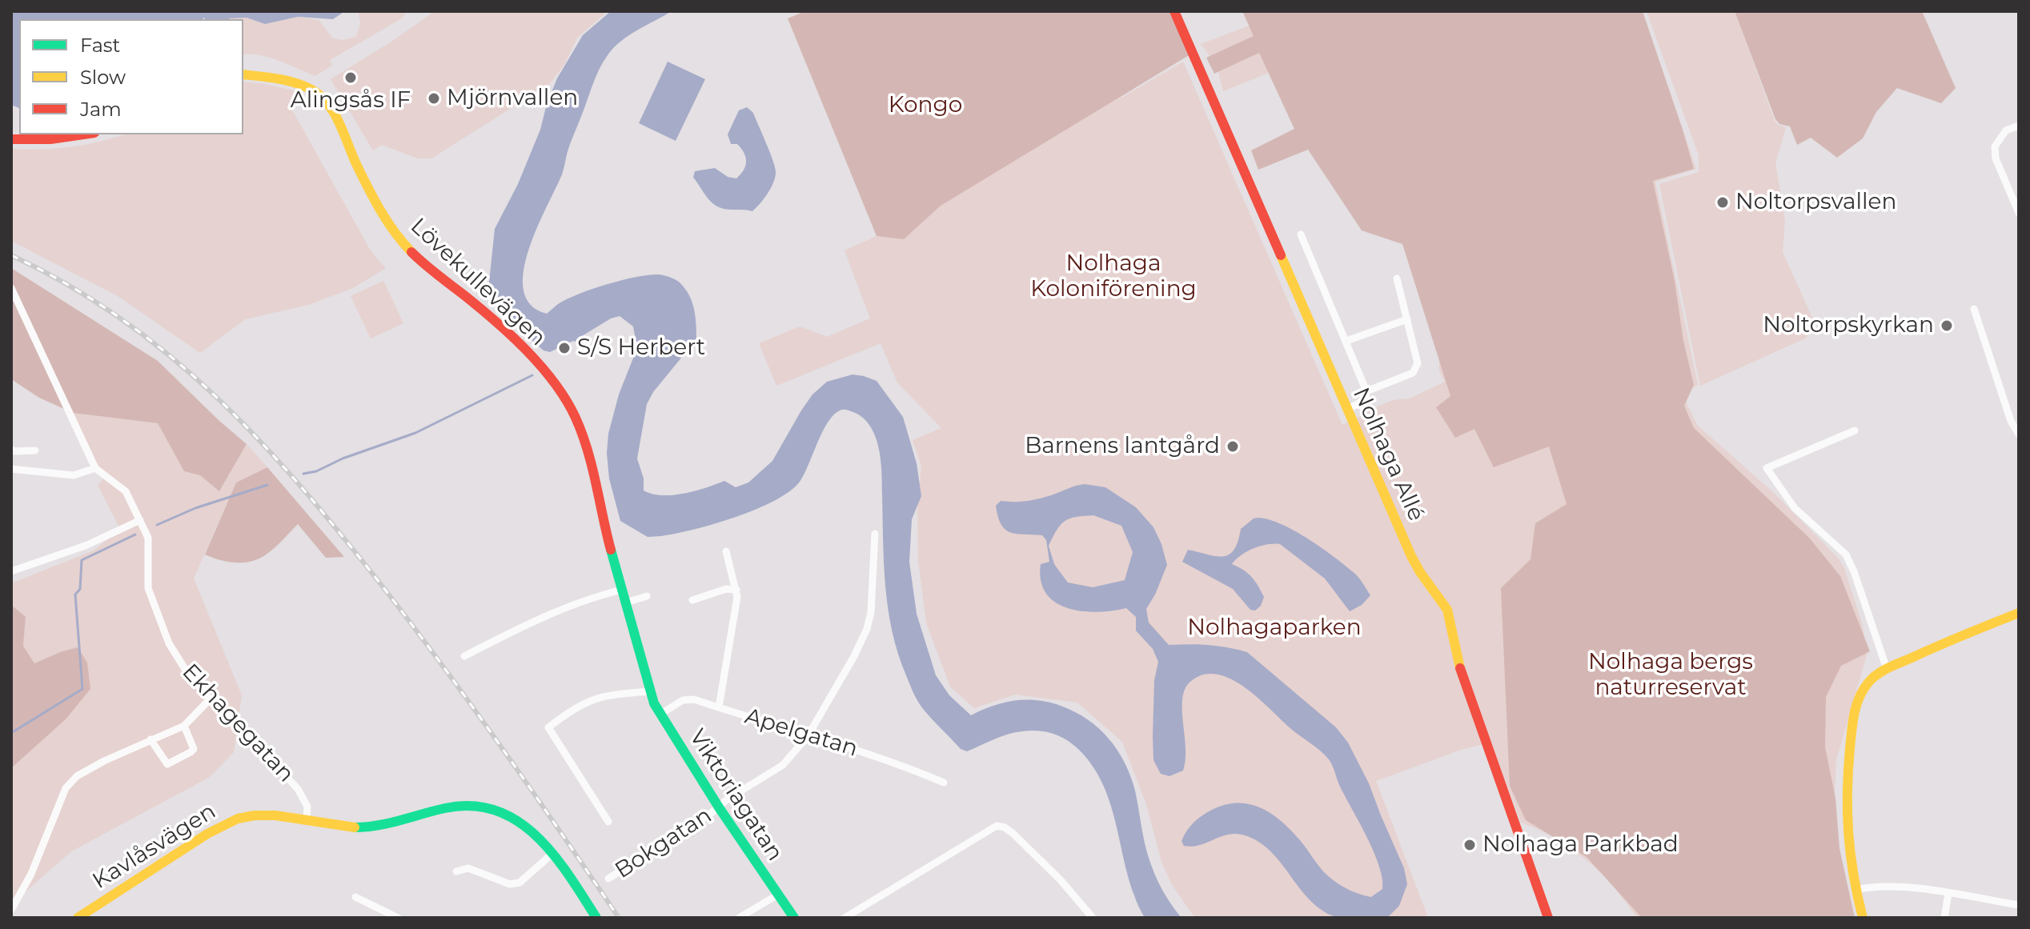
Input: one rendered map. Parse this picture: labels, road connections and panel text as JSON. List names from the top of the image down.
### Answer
{
  "streets": {
    "street": [
      "Lövekullevägen",
      "Nolhaga Allé",
      "Ekhagegatan",
      "Apelgatan",
      "Viktoriagatan",
      "Bokgatan",
      "Kavlåsvägen"
    ]
  },
  "crossings": [
    ["Lövekullevägen", "Viktoriagatan"],
    ["Ekhagegatan", "Kavlåsvägen"],
    ["Apelgatan", "Viktoriagatan"],
    ["Apelgatan", "Bokgatan"],
    ["Viktoriagatan", "Bokgatan"]
  ],
  "parks": [
    "Kongo",
    "Nolhaga Koloniförening",
    "Nolhagaparken",
    "Nolhaga bergs naturreservat"
  ],
  "places": [
    "Alingsås IF",
    "Mjörnvallen",
    "Noltorpsvallen",
    "Noltorpskyrkan",
    "S/S Herbert",
    "Barnens lantgård",
    "Nolhaga Parkbad"
  ],
  "legend": ["Fast", "Slow", "Jam"]
}
